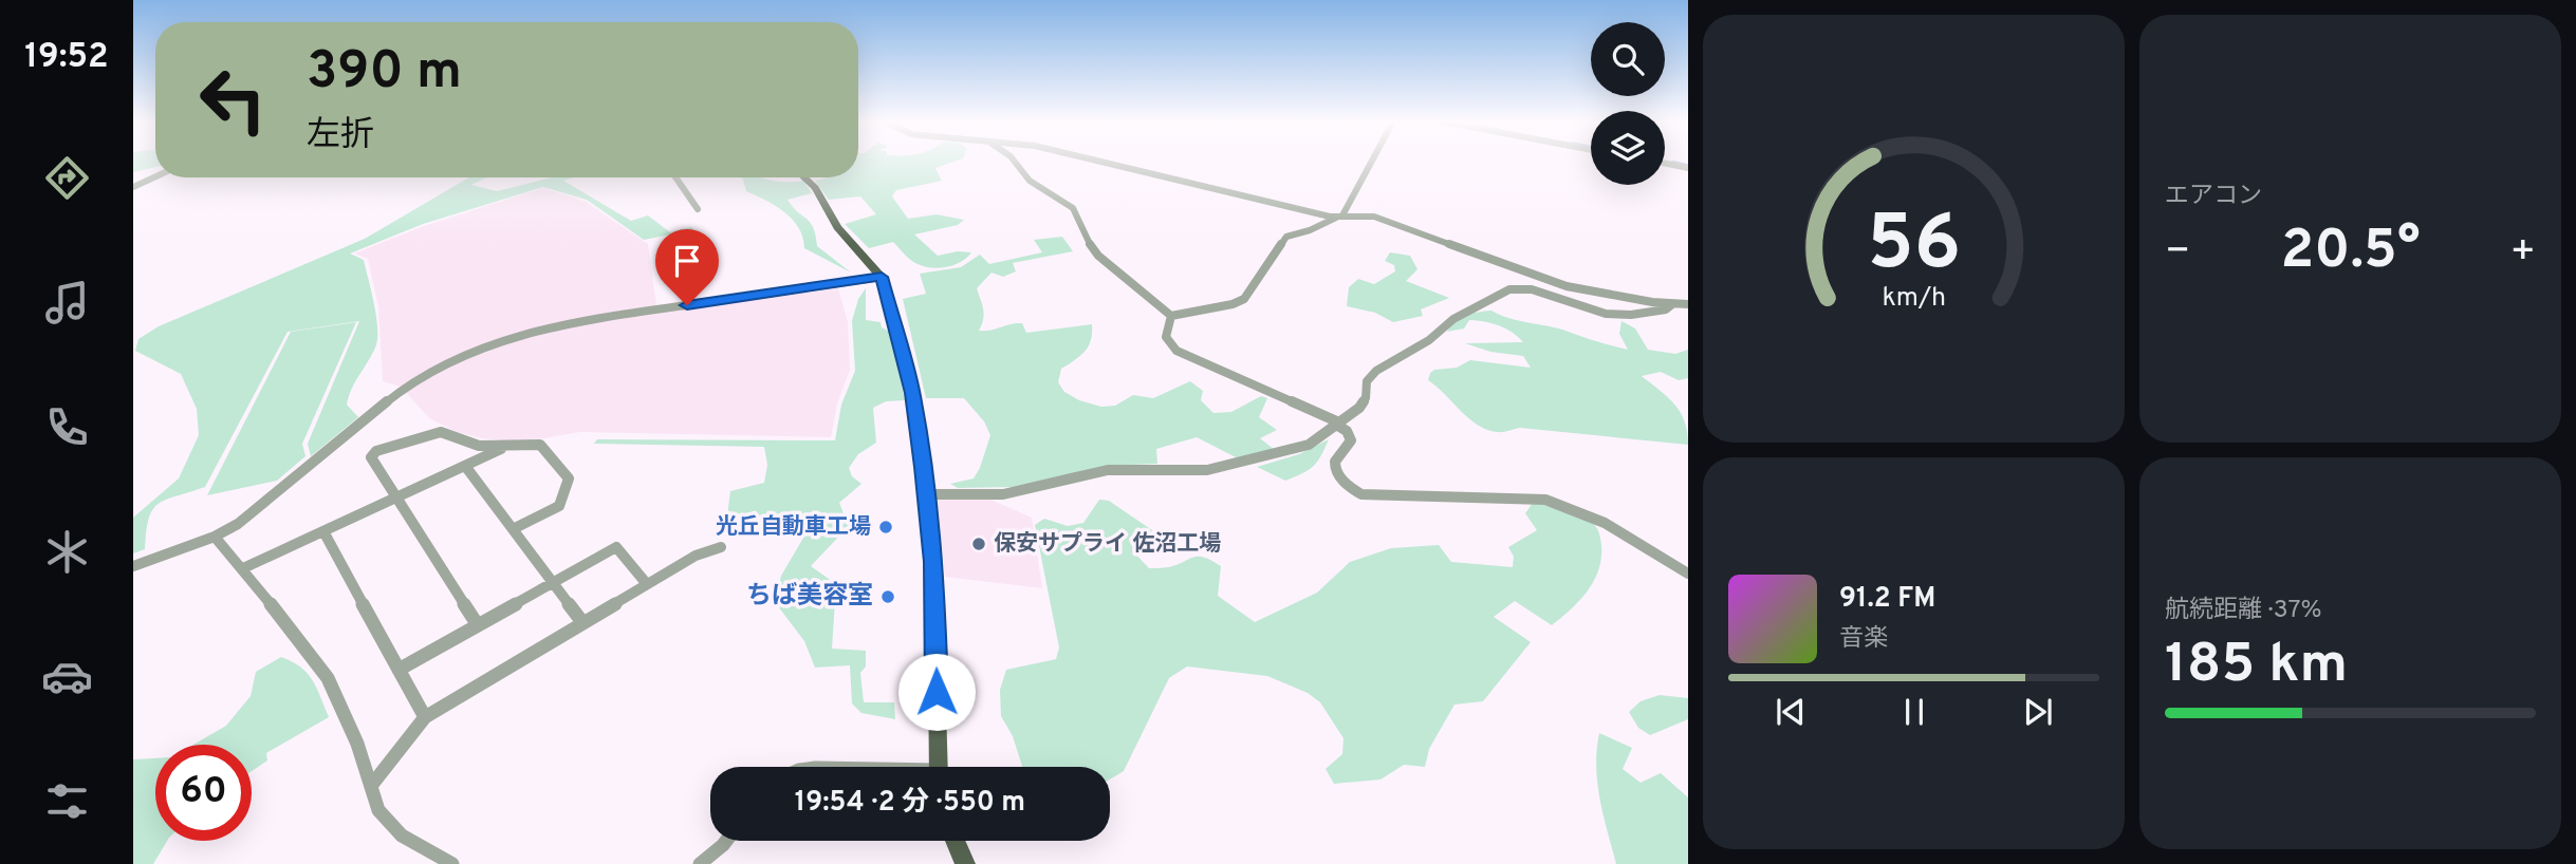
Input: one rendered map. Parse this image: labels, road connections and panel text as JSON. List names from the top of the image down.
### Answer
{
  "places": ["光丘自動車工場", "保安サプライ 佐沼工場", "ちば美容室"],
  "page": {
    "tabs": "19:52",
    "tile": [
      "エアコン",
      ["航続距離 · 37%", "185 km"]
    ],
    "turn": ["390 m", "左折"],
    "heat": ["−", "20.5°", "+"],
    "song": ["91.2 FM", "音楽"],
    "limit": "60",
    "trip": "19:54 · 2 分 · 550 m",
    "gauge": ["56", "km/h"]
  }
}
